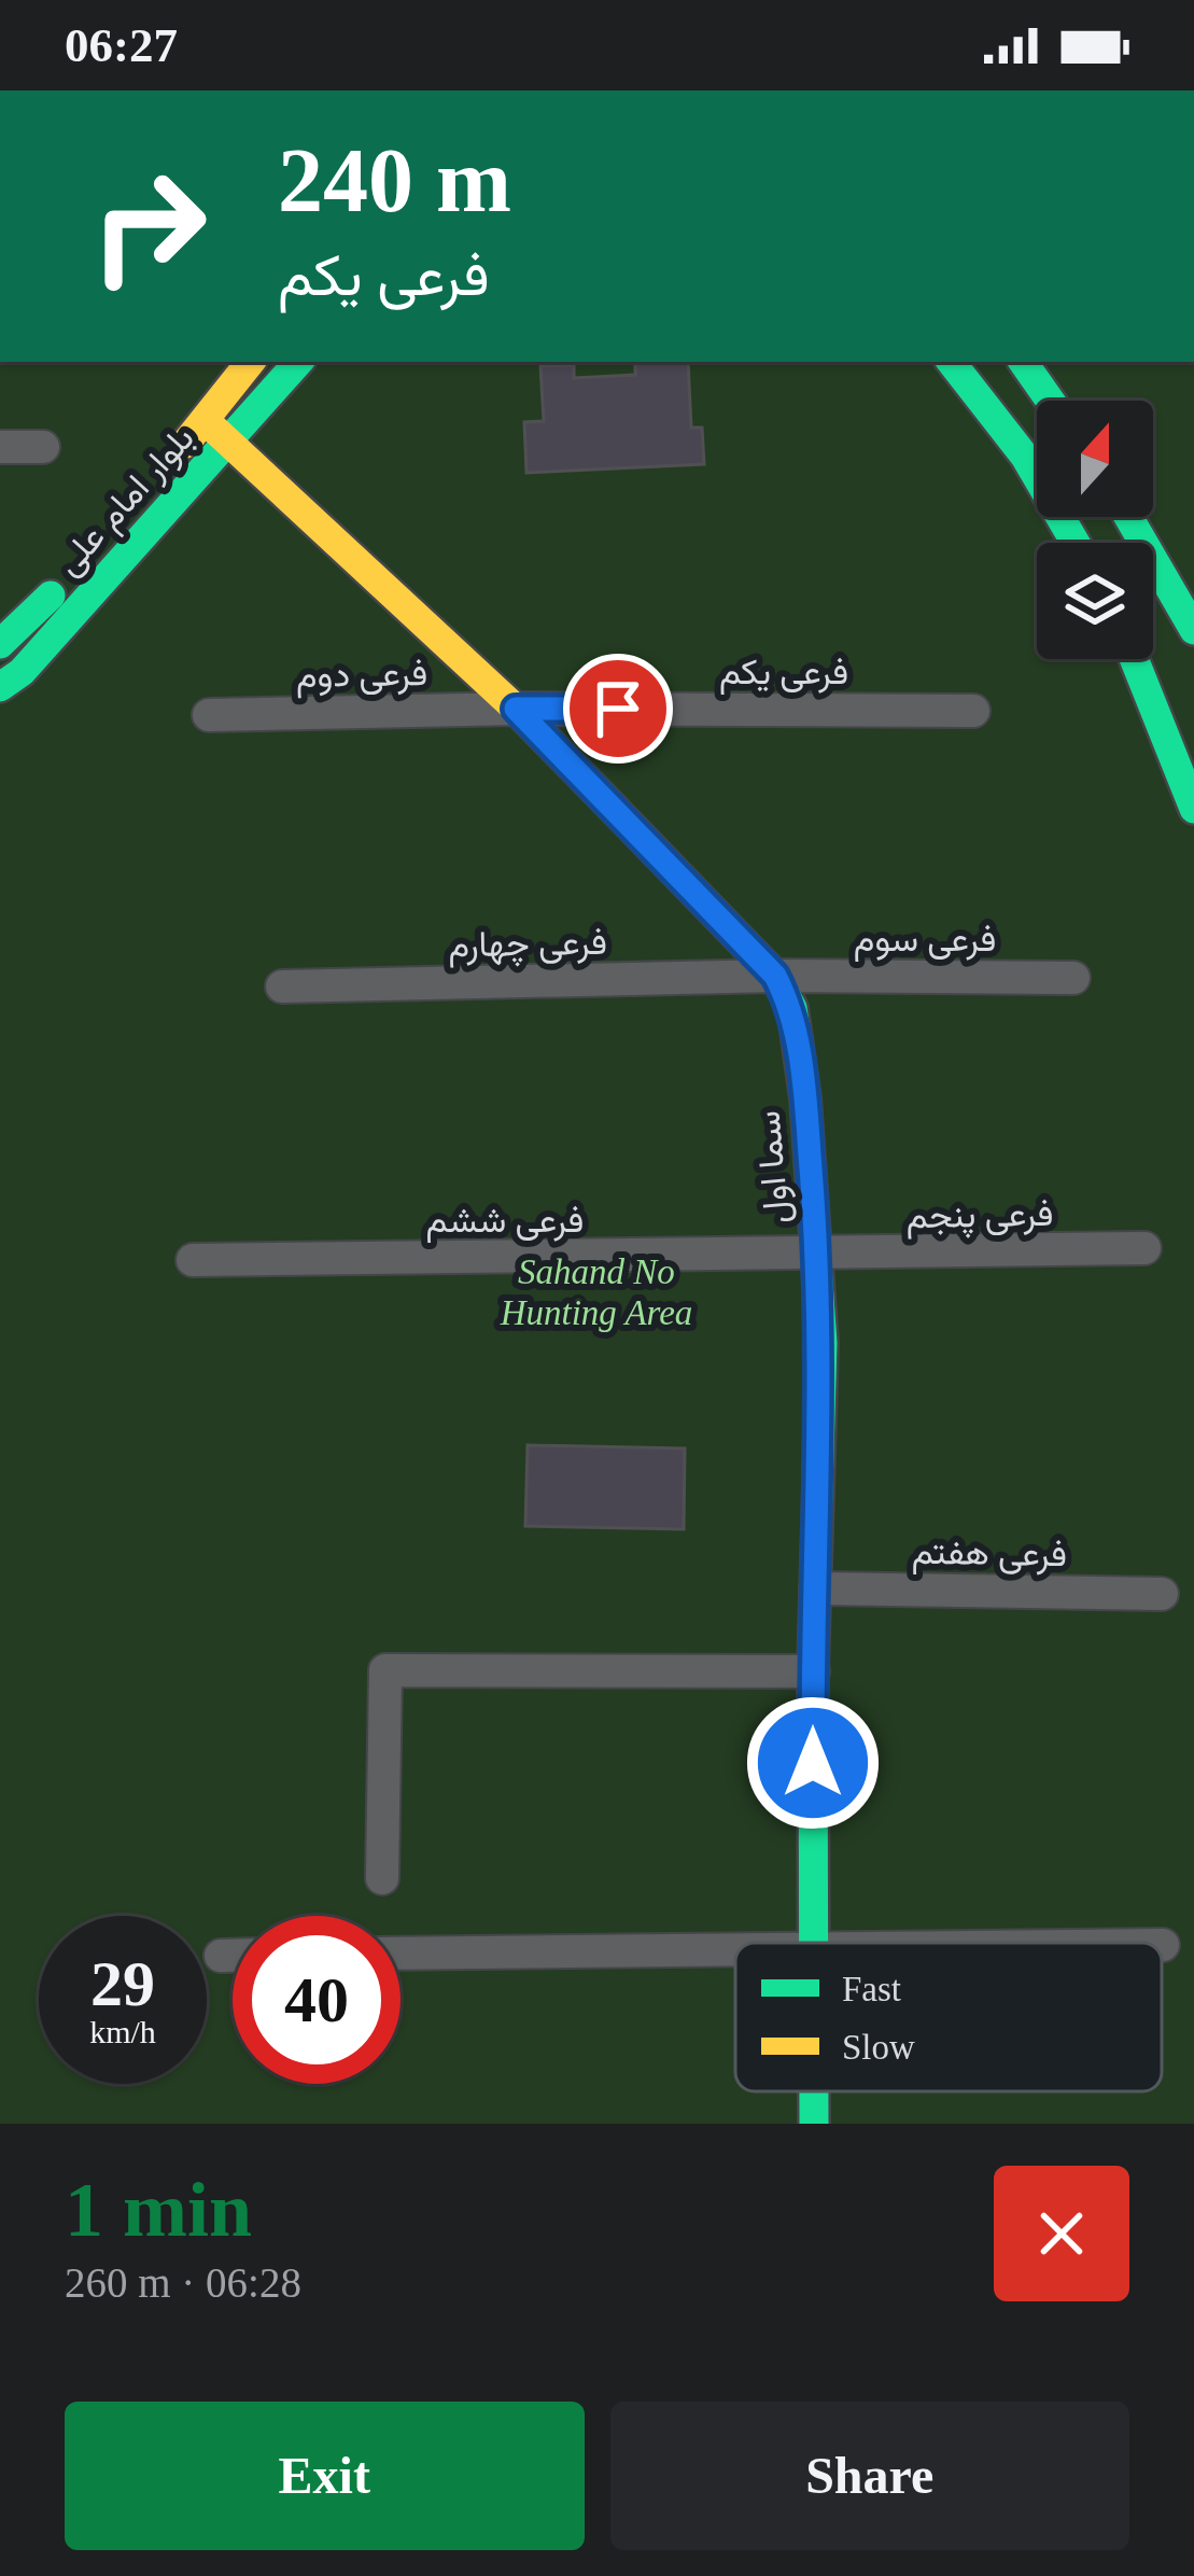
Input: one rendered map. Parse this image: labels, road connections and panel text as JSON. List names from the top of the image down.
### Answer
{
  "streets": {
    "street": [
      "بلوار امام علی",
      "فرعی یکم",
      "فرعی دوم",
      "فرعی سوم",
      "فرعی چهارم",
      "سما اول",
      "فرعی پنجم",
      "فرعی ششم",
      "فرعی هفتم"
    ]
  },
  "crossings": [
    ["بلوار امام علی", "سما اول"],
    ["فرعی یکم", "فرعی دوم"],
    ["فرعی یکم", "سما اول"],
    ["فرعی دوم", "سما اول"],
    ["فرعی سوم", "فرعی چهارم"],
    ["فرعی سوم", "سما اول"],
    ["فرعی چهارم", "سما اول"],
    ["سما اول", "فرعی پنجم"],
    ["سما اول", "فرعی ششم"],
    ["سما اول", "فرعی هفتم"],
    ["فرعی پنجم", "فرعی ششم"]
  ],
  "parks": ["Sahand No Hunting Area"],
  "legend": ["Fast", "Slow"],
  "north": "top",
  "page": {
    "status": "06:27",
    "turn": ["240 m", "فرعی یکم"],
    "speed": "29 km/h",
    "limit": "40",
    "heading": ["1 min", "260 m · 06:28"],
    "buttons": ["Exit", "Share"]
  }
}
